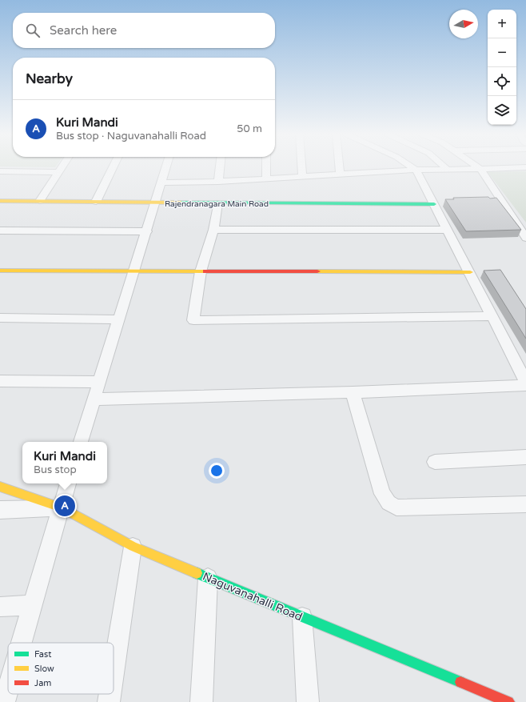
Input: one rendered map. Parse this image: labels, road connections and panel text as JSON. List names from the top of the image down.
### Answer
{
  "streets": {
    "street": ["Rajendranagara Main Road", "Naguvanahalli Road"]
  },
  "legend": ["Fast", "Slow", "Jam"],
  "north": "right",
  "page": {
    "map_buttons": ["+", "−"],
    "search": "Search here",
    "heading": "Nearby",
    "list": [
      {
        "mark": "A",
        "name": "Kuri Mandi",
        "note": "Bus stop · Naguvanahalli Road",
        "value": "50 m"
      }
    ],
    "popup": ["Kuri Mandi", "Bus stop"],
    "pins": "A"
  }
}
